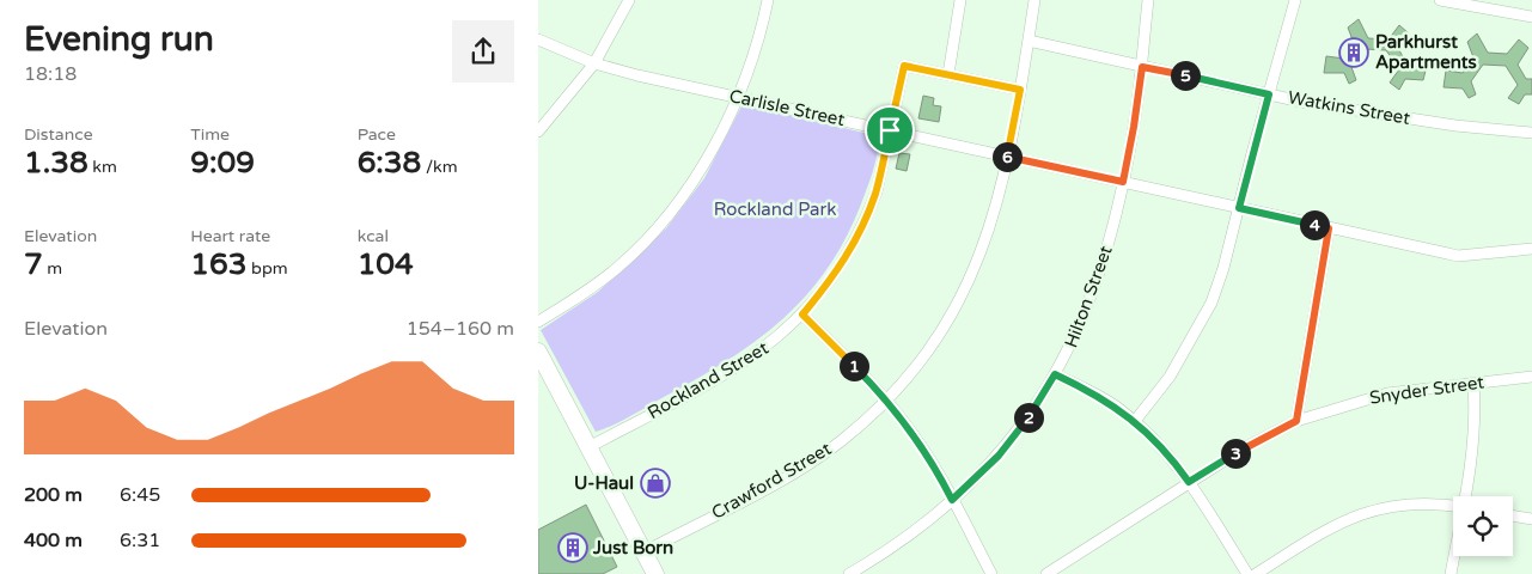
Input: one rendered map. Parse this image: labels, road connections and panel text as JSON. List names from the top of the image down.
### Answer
{
  "streets": {
    "street": [
      "Carlisle Street",
      "Watkins Street",
      "Hilton Street",
      "Rockland Street",
      "Snyder Street",
      "Crawford Street"
    ]
  },
  "crossings": [
    ["Carlisle Street", "Hilton Street"],
    ["Carlisle Street", "Rockland Street"],
    ["Carlisle Street", "Crawford Street"],
    ["Watkins Street", "Hilton Street"],
    ["Watkins Street", "Crawford Street"]
  ],
  "parks": ["Rockland Park"],
  "places": {
    "building": ["Parkhurst Apartments", "Just Born"],
    "shop": ["U-Haul"]
  },
  "page": {
    "heading": ["Evening run", "18:18"],
    "pins": [
      "5",
      "6",
      "4",
      "1",
      "2",
      "3"
    ],
    "stats": [
      ["Distance", "1.38 km"],
      ["Time", "9:09"],
      ["Pace", "6:38 /km"],
      ["Elevation", "7 m"],
      ["Heart rate", "163 bpm"],
      ["kcal", "104"]
    ],
    "chart": ["Elevation", "154–160 m"],
    "list": [
      {
        "name": "200 m",
        "note": "6:45"
      },
      {
        "name": "400 m",
        "note": "6:31"
      }
    ]
  }
}
